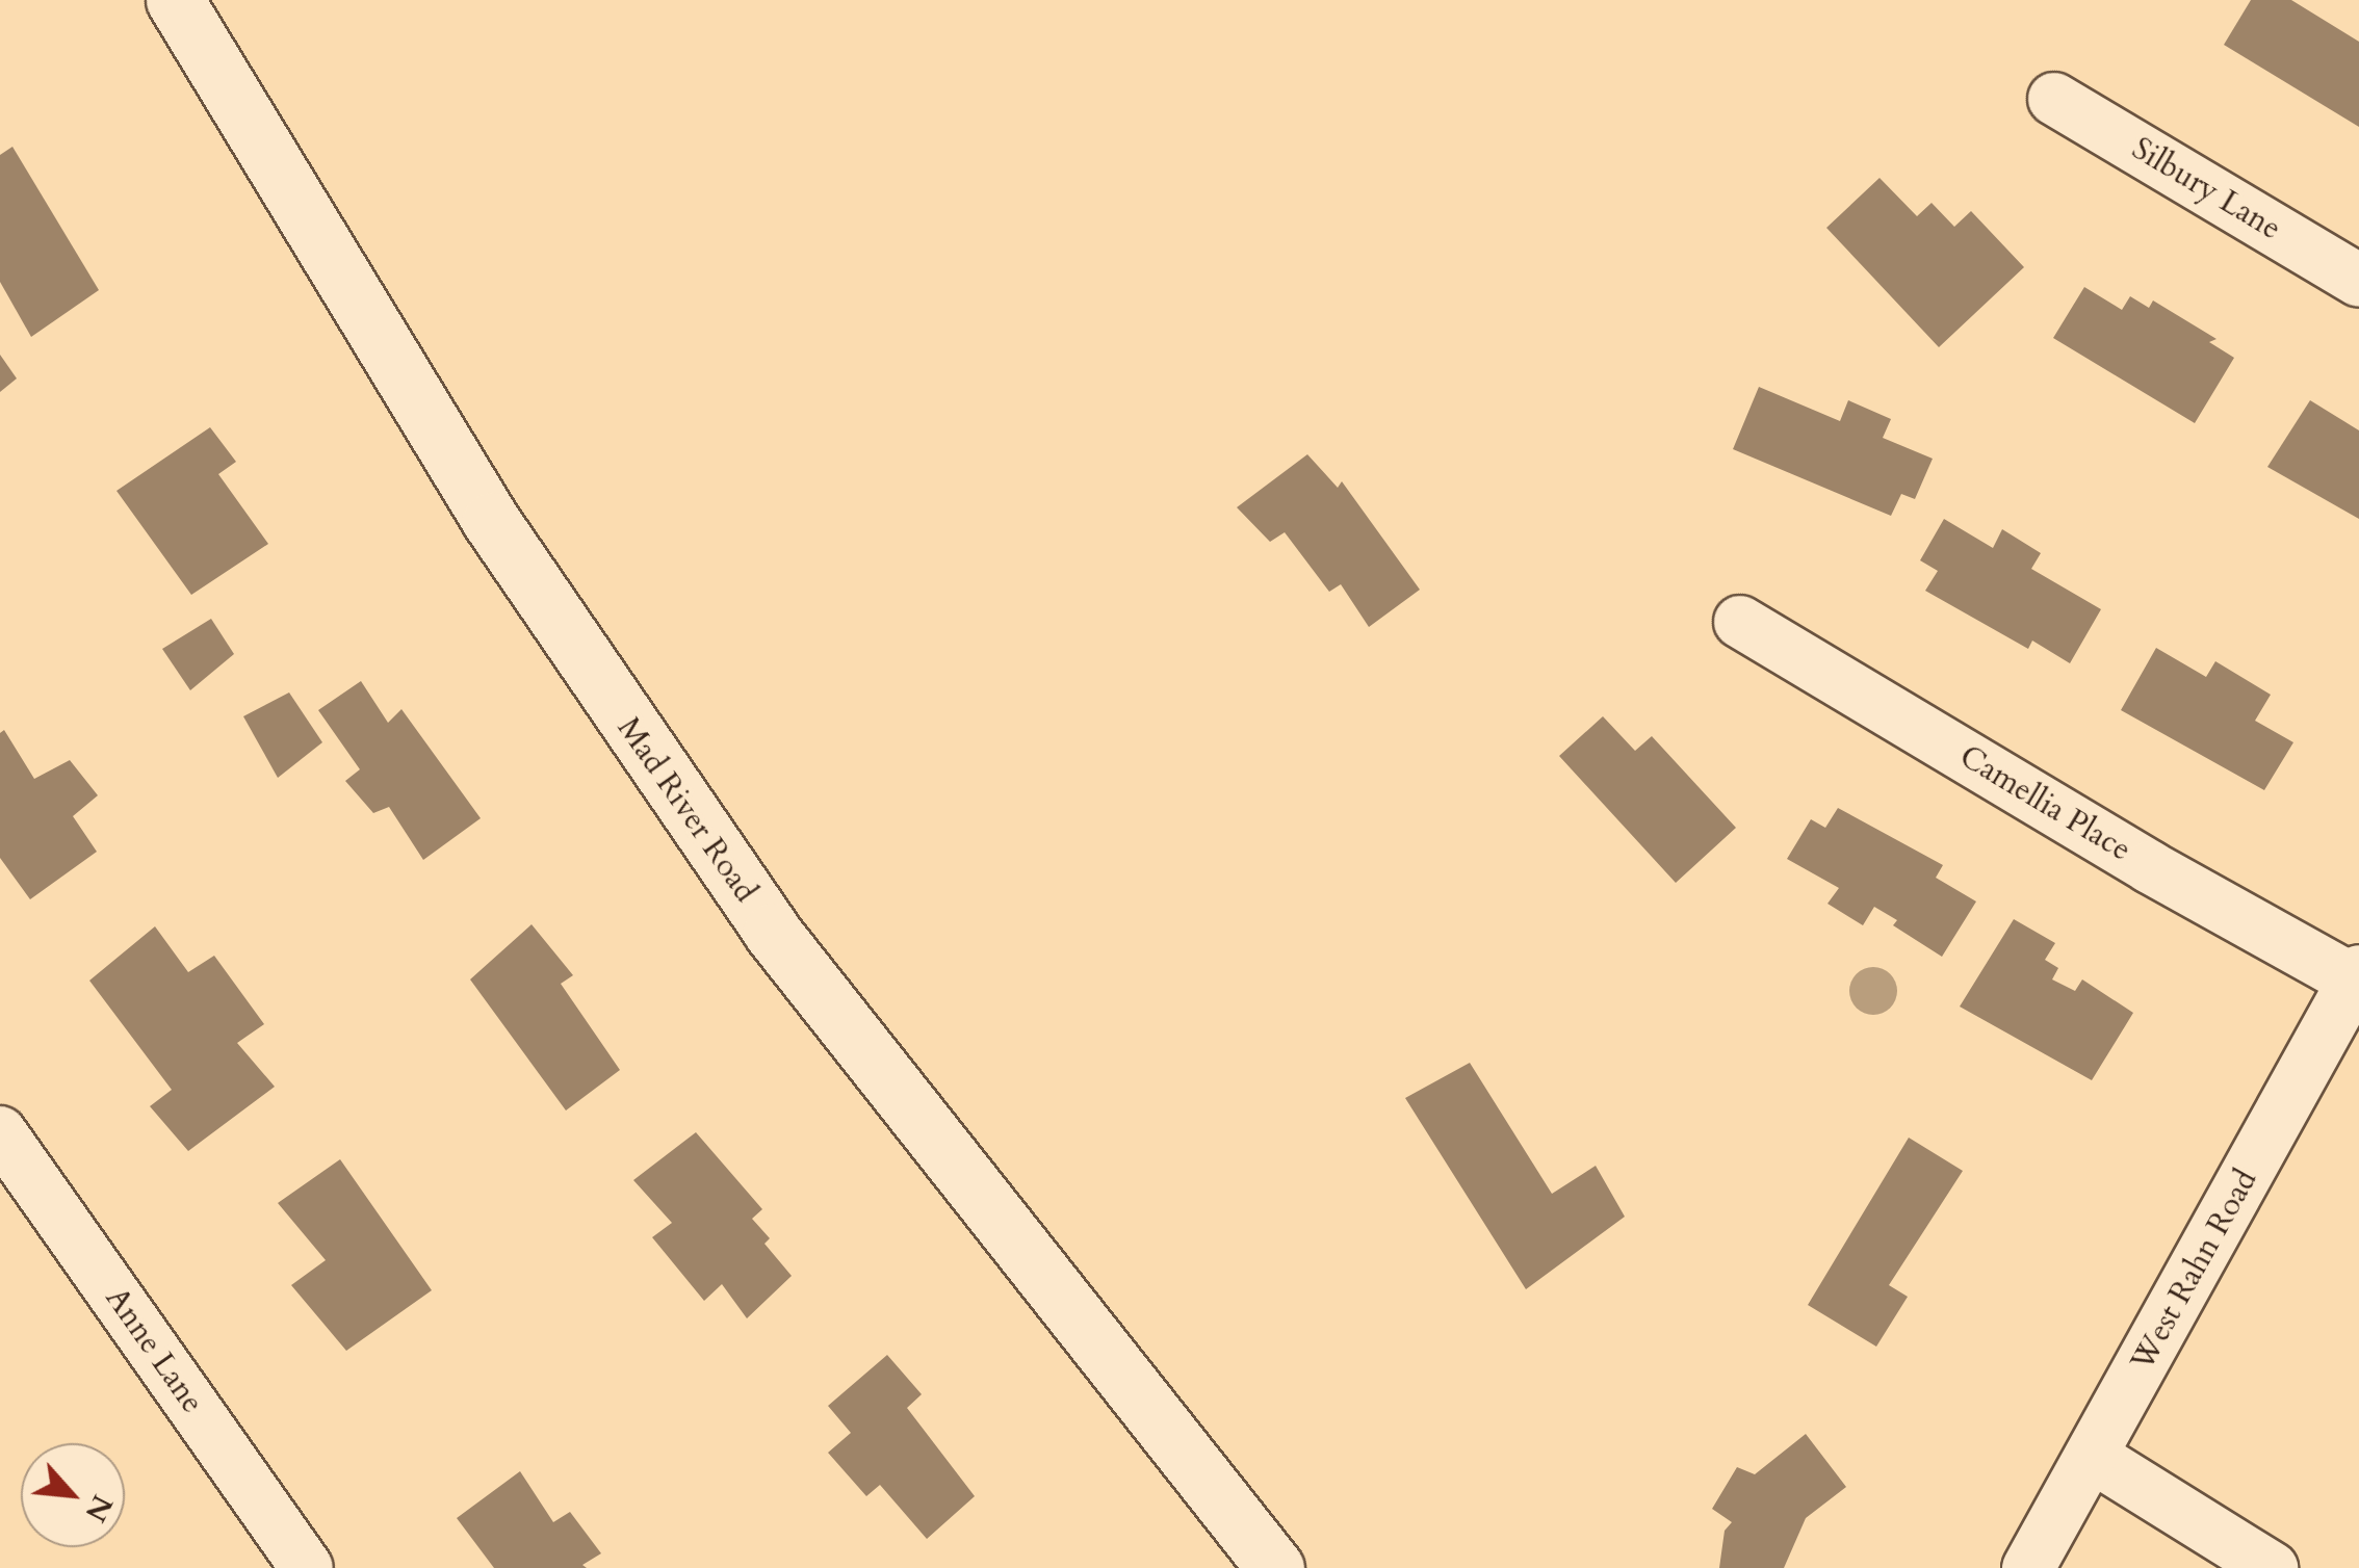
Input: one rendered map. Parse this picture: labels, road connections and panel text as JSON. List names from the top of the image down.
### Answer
{
  "streets": {
    "street": [
      "Silbury Lane",
      "Camellia Place",
      "Mad River Road",
      "West Rahn Road",
      "Anne Lane"
    ]
  },
  "crossings": [
    ["Camellia Place", "West Rahn Road"]
  ],
  "north": "bottom right"
}
